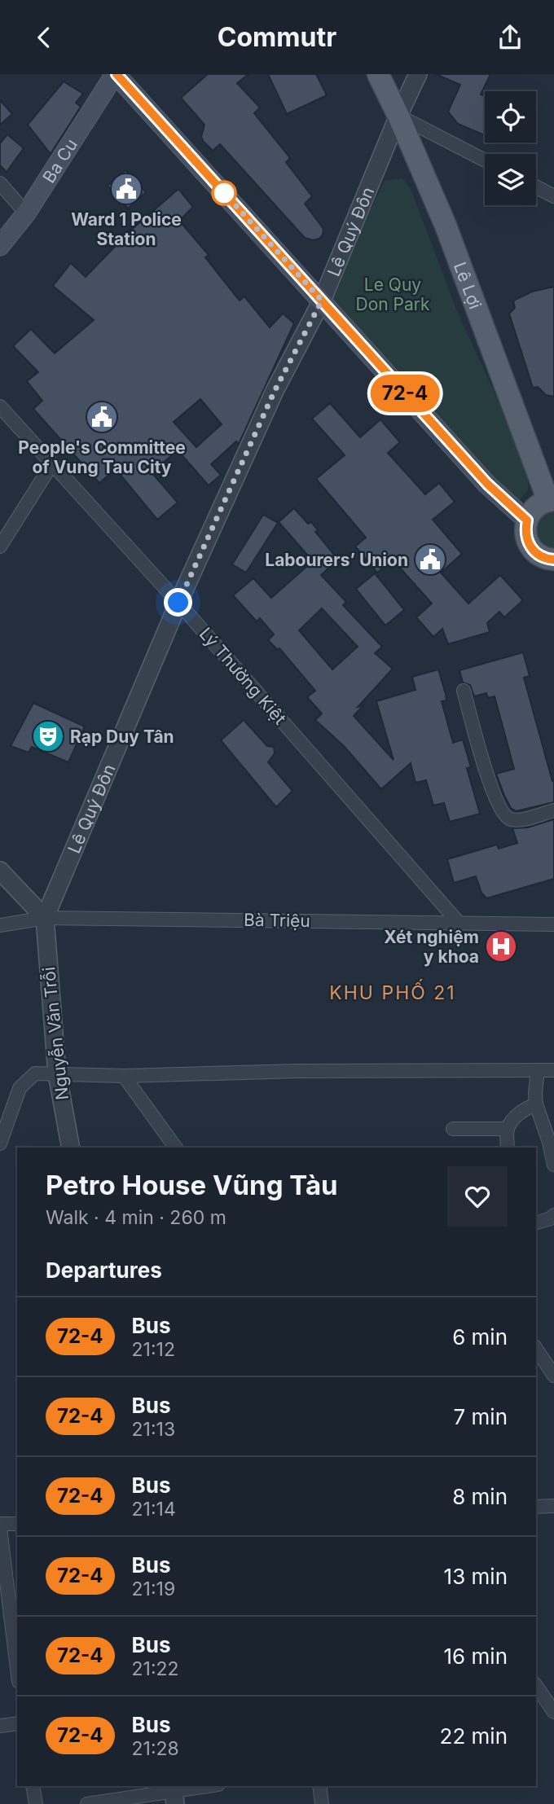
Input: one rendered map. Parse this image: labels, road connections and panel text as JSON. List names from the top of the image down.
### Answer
{
  "streets": {
    "main road": ["Ba Cu", "Lê Lợi"],
    "street": [
      "Lê Quý Đôn",
      "Lý Thường Kiệt",
      "Bà Triệu",
      "Nguyễn Văn Trỗi"
    ]
  },
  "crossings": [
    ["Lê Quý Đôn", "Lê Lợi"],
    ["Lê Quý Đôn", "Lý Thường Kiệt"],
    ["Lê Quý Đôn", "Bà Triệu"],
    ["Lê Quý Đôn", "Nguyễn Văn Trỗi"],
    ["Lý Thường Kiệt", "Bà Triệu"],
    ["Bà Triệu", "Nguyễn Văn Trỗi"]
  ],
  "districts": ["KHU PHỐ 21"],
  "parks": ["Le Quy Don Park"],
  "places": {
    "public building": ["Ward 1 Police Station", "People's Committee of Vung Tau City", "Labourers’ Union"],
    "theatre": ["Rạp Duy Tân"],
    "hospital": ["Xét nghiệm y khoa"]
  },
  "lines": ["bus line 72-4"],
  "page": {
    "header": "Commutr",
    "on_map": "72-4",
    "heading": [
      ["Petro House Vũng Tàu", "Walk · 4 min · 260 m"],
      "Departures"
    ],
    "list": [
      {
        "mark": "72-4",
        "name": "Bus",
        "note": "21:12",
        "value": "6 min"
      },
      {
        "mark": "72-4",
        "name": "Bus",
        "note": "21:13",
        "value": "7 min"
      },
      {
        "mark": "72-4",
        "name": "Bus",
        "note": "21:14",
        "value": "8 min"
      },
      {
        "mark": "72-4",
        "name": "Bus",
        "note": "21:19",
        "value": "13 min"
      },
      {
        "mark": "72-4",
        "name": "Bus",
        "note": "21:22",
        "value": "16 min"
      },
      {
        "mark": "72-4",
        "name": "Bus",
        "note": "21:28",
        "value": "22 min"
      }
    ]
  }
}
